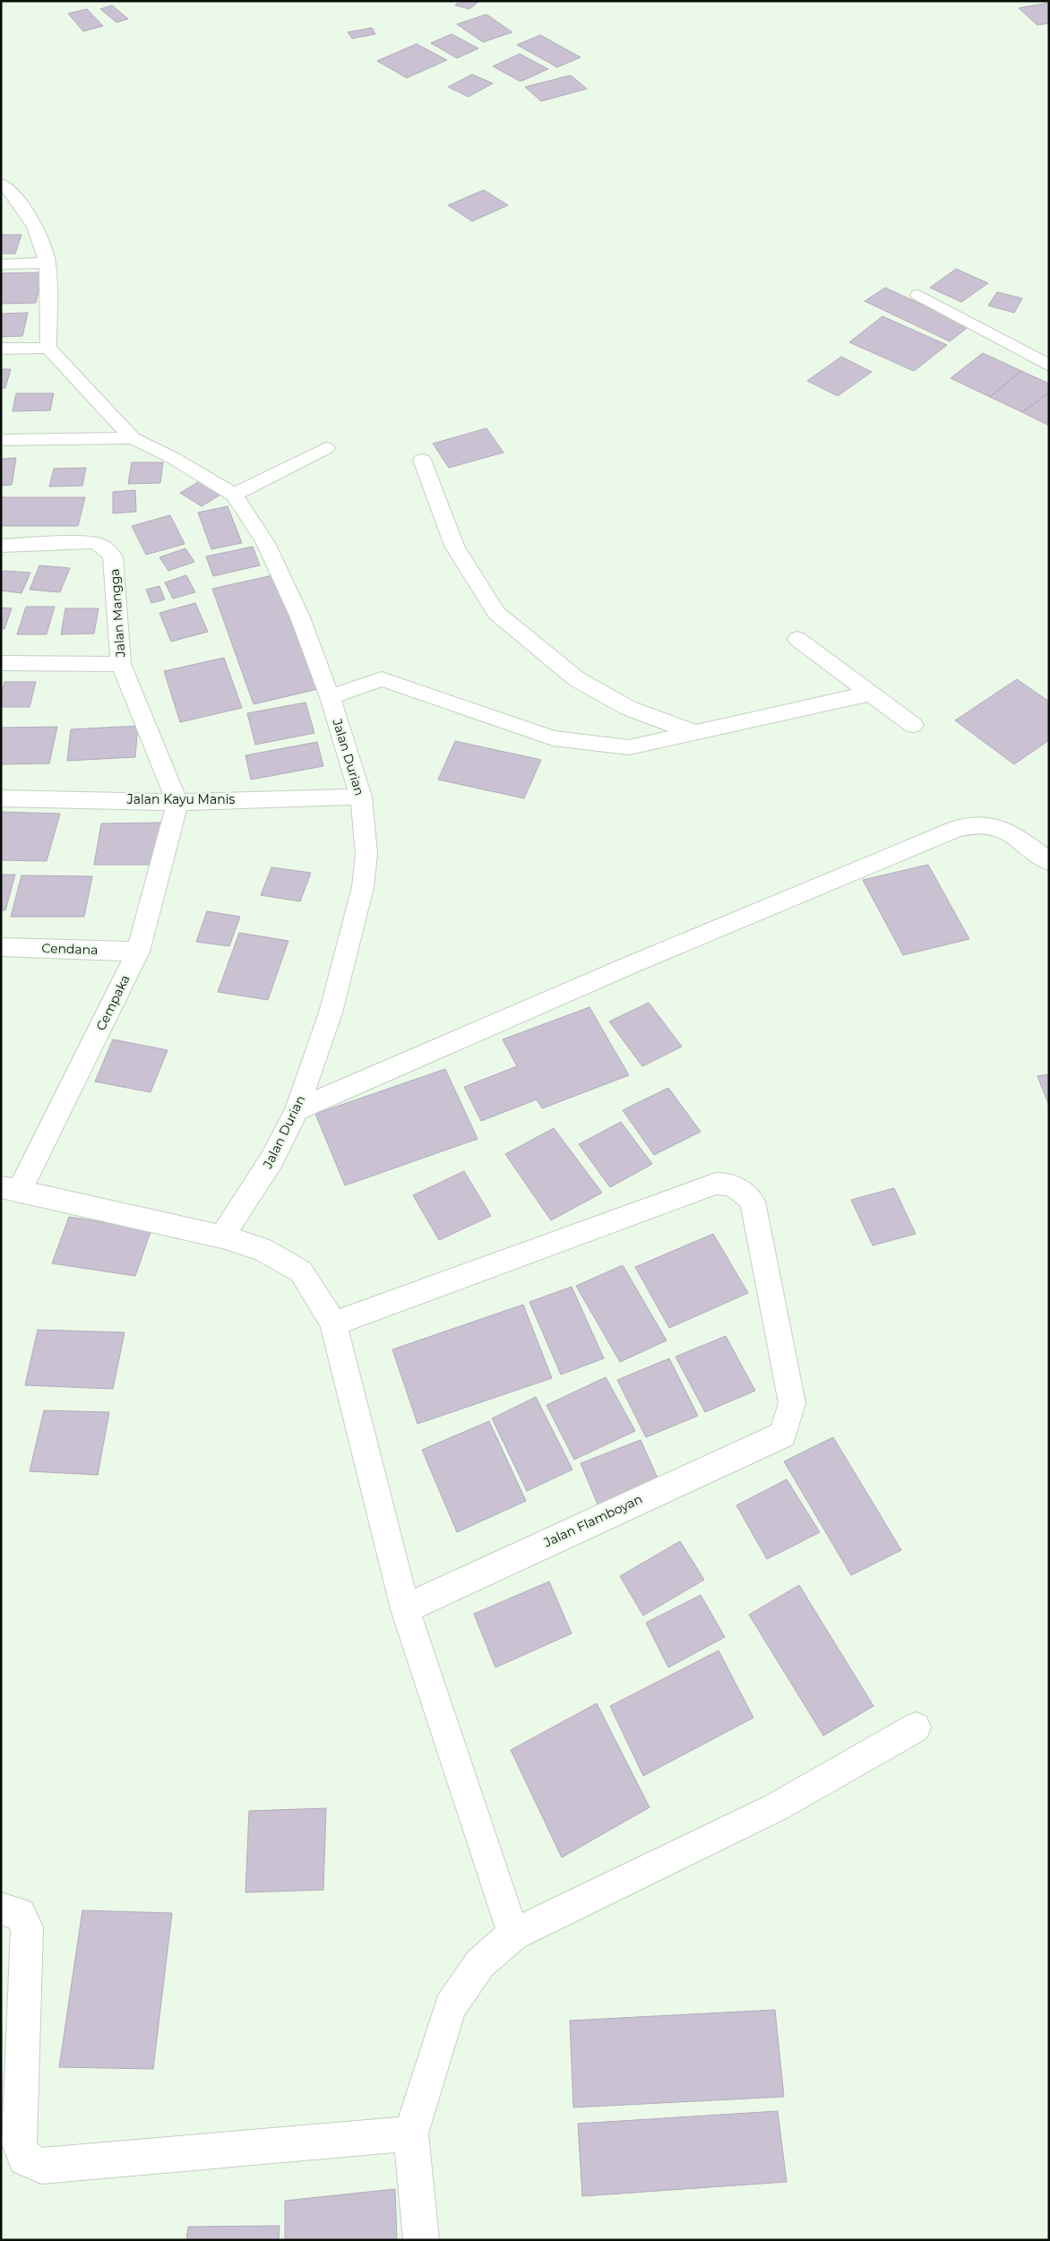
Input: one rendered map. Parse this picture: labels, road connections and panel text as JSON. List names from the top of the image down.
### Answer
{
  "streets": {
    "street": [
      "Jalan Mangga",
      "Jalan Durian",
      "Jalan Kayu Manis",
      "Cendana",
      "Cempaka",
      "Jalan Flamboyan"
    ]
  },
  "crossings": [
    ["Jalan Mangga", "Jalan Kayu Manis"],
    ["Jalan Mangga", "Cempaka"],
    ["Jalan Durian", "Jalan Kayu Manis"],
    ["Jalan Kayu Manis", "Cempaka"],
    ["Cendana", "Cempaka"]
  ]
}
